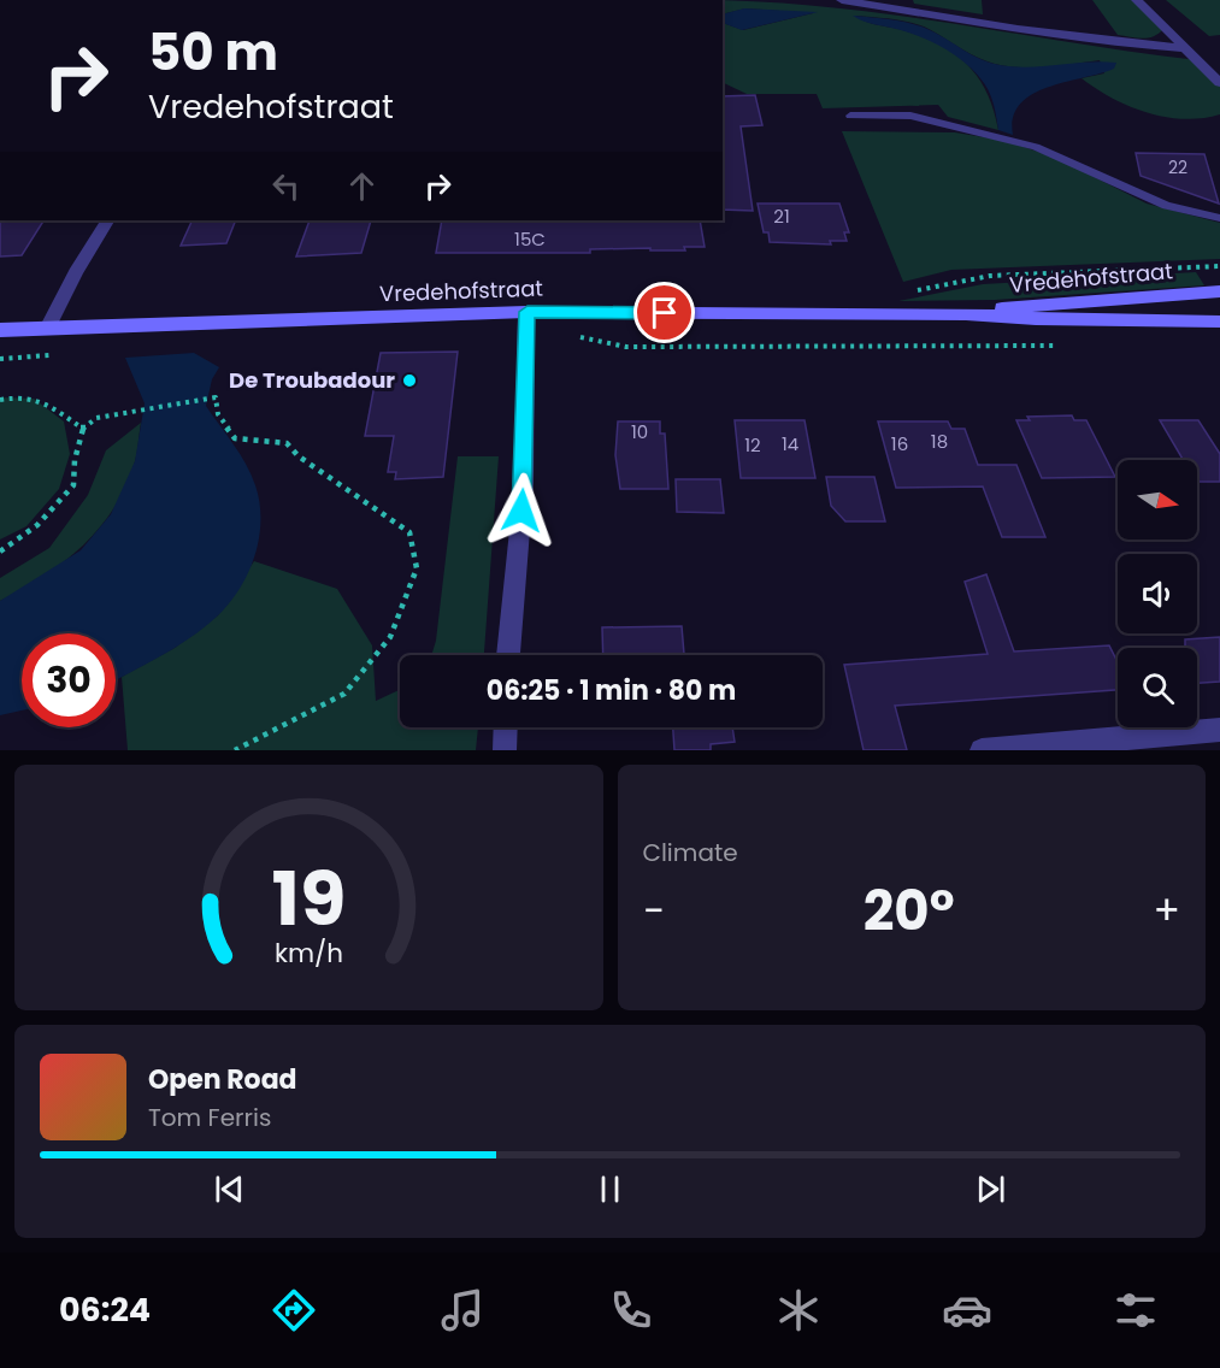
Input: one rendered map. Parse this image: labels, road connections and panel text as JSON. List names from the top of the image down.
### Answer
{
  "streets": {
    "main road": ["Vredehofstraat"]
  },
  "places": ["De Troubadour"],
  "house_numbers": [
    "22",
    "21",
    "15C",
    "10",
    "18",
    "14",
    "16",
    "12"
  ],
  "north": "right",
  "page": {
    "turn": ["50 m", "Vredehofstraat"],
    "limit": "30",
    "trip": "06:25 · 1 min · 80 m",
    "tile": "Climate",
    "heat": ["−", "20°", "+"],
    "song": ["Open Road", "Tom Ferris"],
    "tabs": "06:24",
    "gauge": ["19", "km/h"]
  }
}
